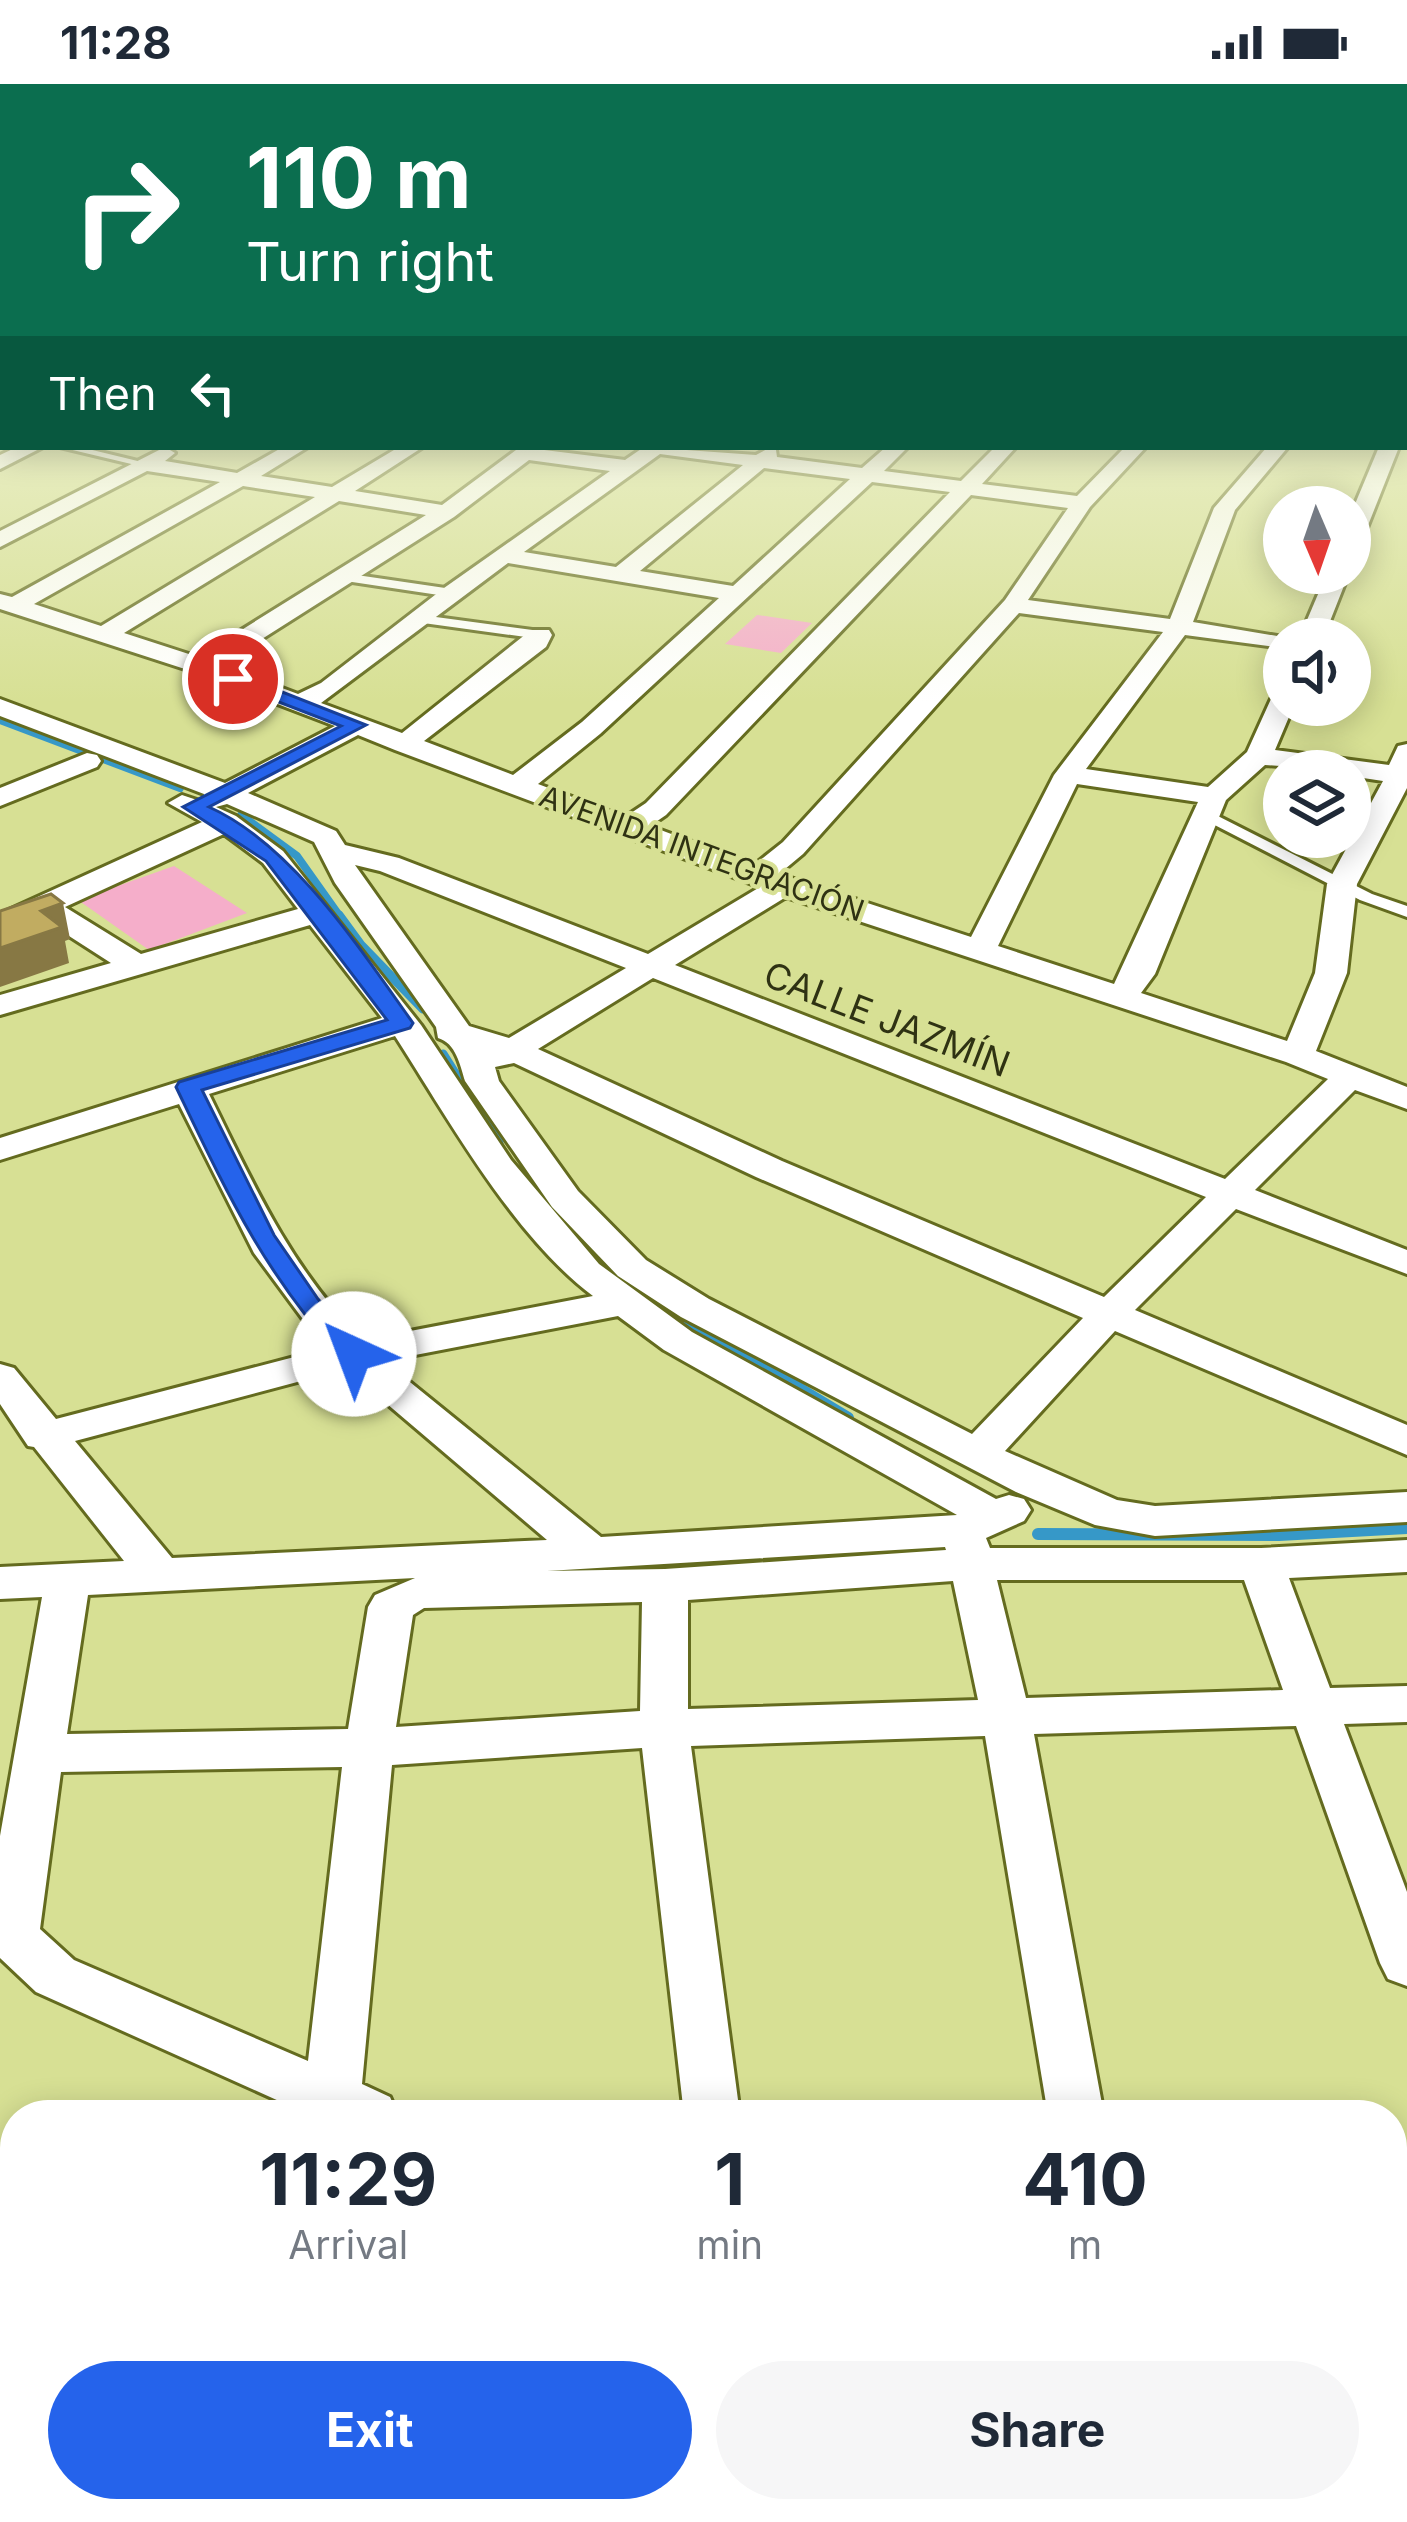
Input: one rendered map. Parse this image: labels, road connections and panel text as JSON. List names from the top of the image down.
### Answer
{
  "streets": {
    "street": ["AVENIDA INTEGRACIÓN", "CALLE JAZMÍN"]
  },
  "north": "bottom",
  "page": {
    "status": "11:28",
    "turn": ["110 m", "Turn right"],
    "then": "Then",
    "eta": [
      "11:29",
      "Arrival",
      "1",
      "min",
      "410",
      "m"
    ],
    "buttons": ["Exit", "Share"]
  }
}
